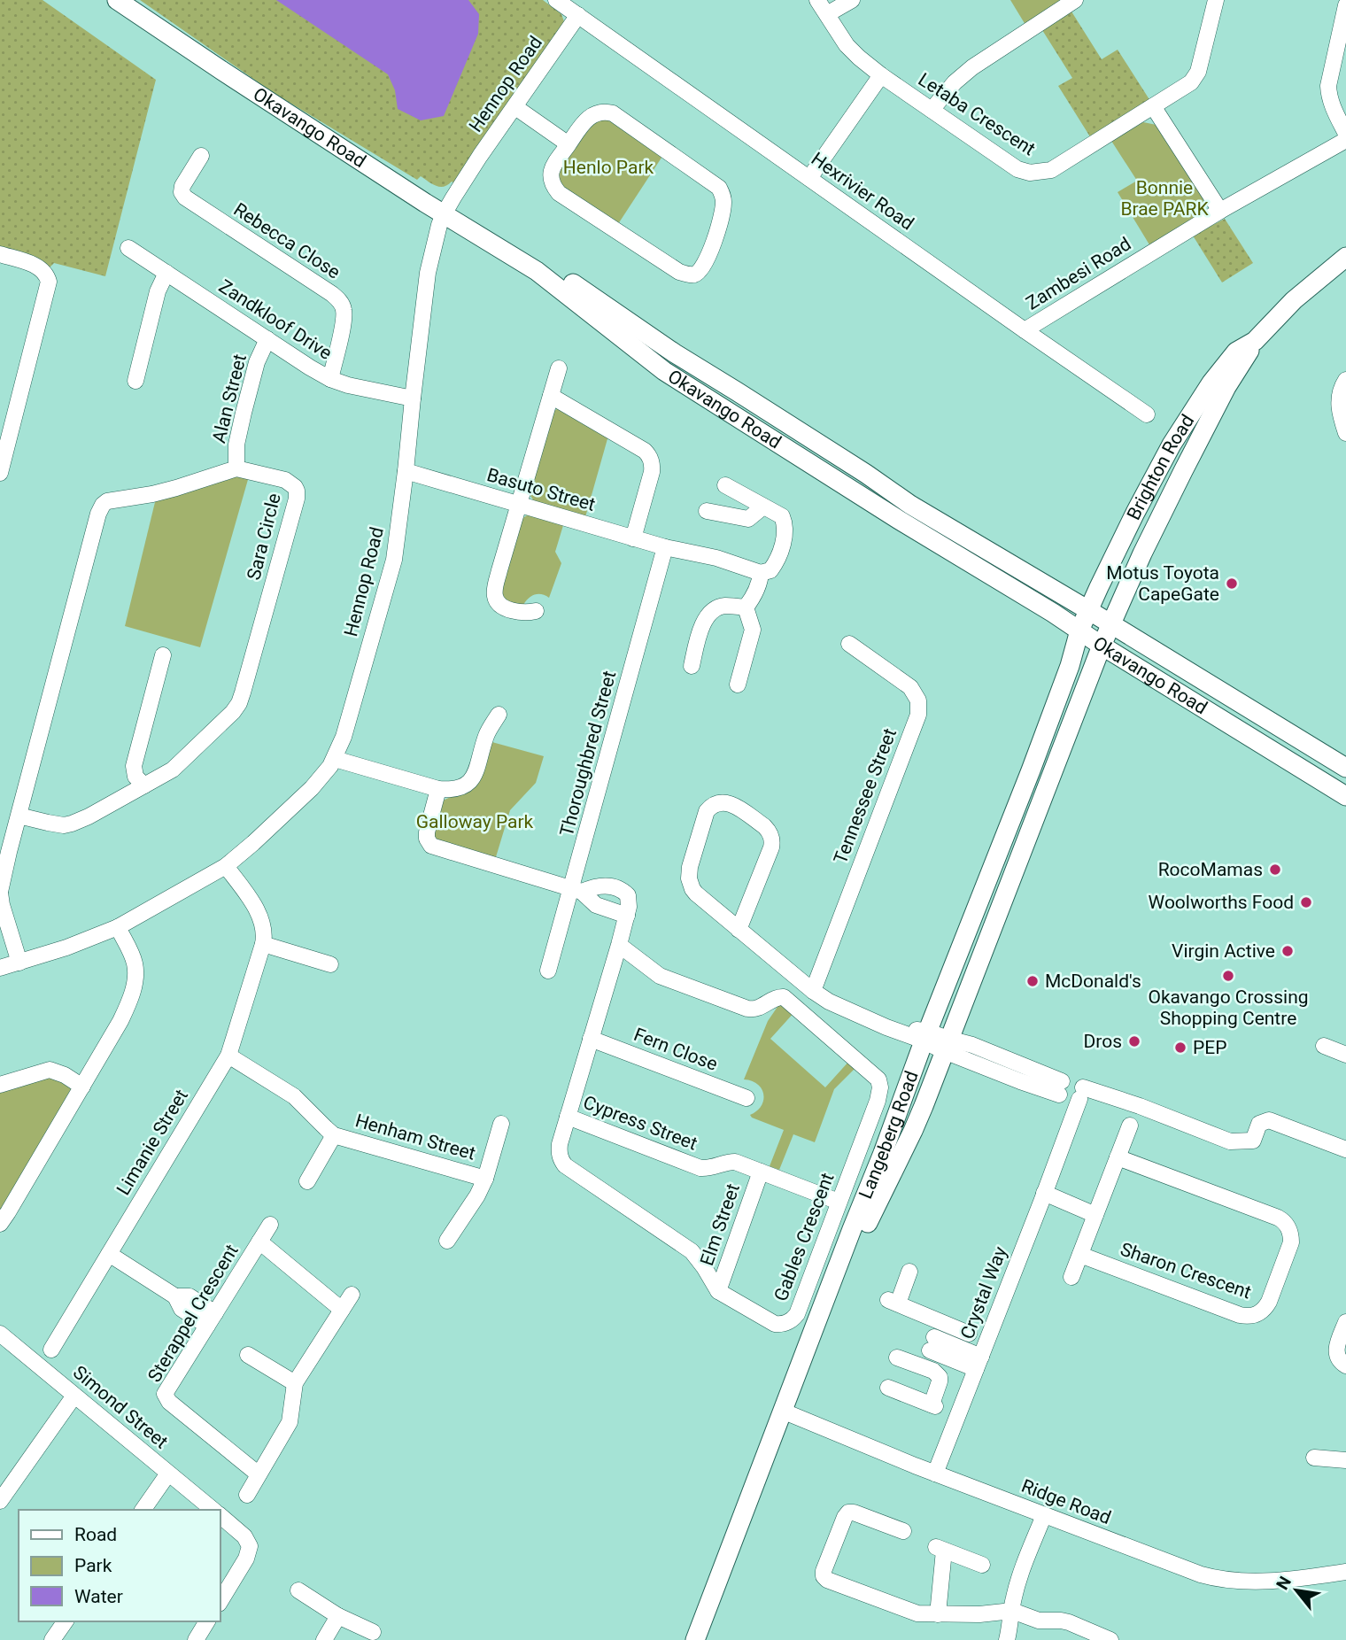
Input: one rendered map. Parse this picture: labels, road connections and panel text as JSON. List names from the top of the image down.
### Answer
{
  "streets": {
    "main road": ["Okavango Road", "Brighton Road", "Langeberg Road"],
    "street": [
      "Hennop Road",
      "Letaba Crescent",
      "Hexrivier Road",
      "Rebecca Close",
      "Zambesi Road",
      "Zandkloof Drive",
      "Alan Street",
      "Basuto Street",
      "Sara Circle",
      "Thoroughbred Street",
      "Tennessee Street",
      "Fern Close",
      "Cypress Street",
      "Henham Street",
      "Limanie Street",
      "Elm Street",
      "Gables Crescent",
      "Sharon Crescent",
      "Crystal Way",
      "Sterappel Crescent",
      "Simond Street",
      "Ridge Road"
    ]
  },
  "crossings": [
    ["Hennop Road", "Okavango Road"],
    ["Hennop Road", "Hexrivier Road"],
    ["Hennop Road", "Zandkloof Drive"],
    ["Hennop Road", "Basuto Street"],
    ["Hennop Road", "Limanie Street"],
    ["Okavango Road", "Brighton Road"],
    ["Okavango Road", "Langeberg Road"],
    ["Hexrivier Road", "Zambesi Road"],
    ["Rebecca Close", "Zandkloof Drive"],
    ["Zandkloof Drive", "Alan Street"],
    ["Alan Street", "Sara Circle"],
    ["Brighton Road", "Langeberg Road"],
    ["Basuto Street", "Thoroughbred Street"],
    ["Fern Close", "Gables Crescent"],
    ["Cypress Street", "Elm Street"],
    ["Cypress Street", "Gables Crescent"],
    ["Langeberg Road", "Ridge Road"],
    ["Henham Street", "Limanie Street"],
    ["Elm Street", "Gables Crescent"],
    ["Crystal Way", "Ridge Road"]
  ],
  "parks": ["Henlo Park", "Bonnie Brae PARK", "Galloway Park"],
  "places": [
    "Motus Toyota CapeGate",
    "RocoMamas",
    "Woolworths Food",
    "Virgin Active",
    "Okavango Crossing Shopping Centre",
    "McDonald's",
    "Dros",
    "PEP"
  ],
  "legend": ["Road", "Park", "Water"],
  "north": "top left"
}
